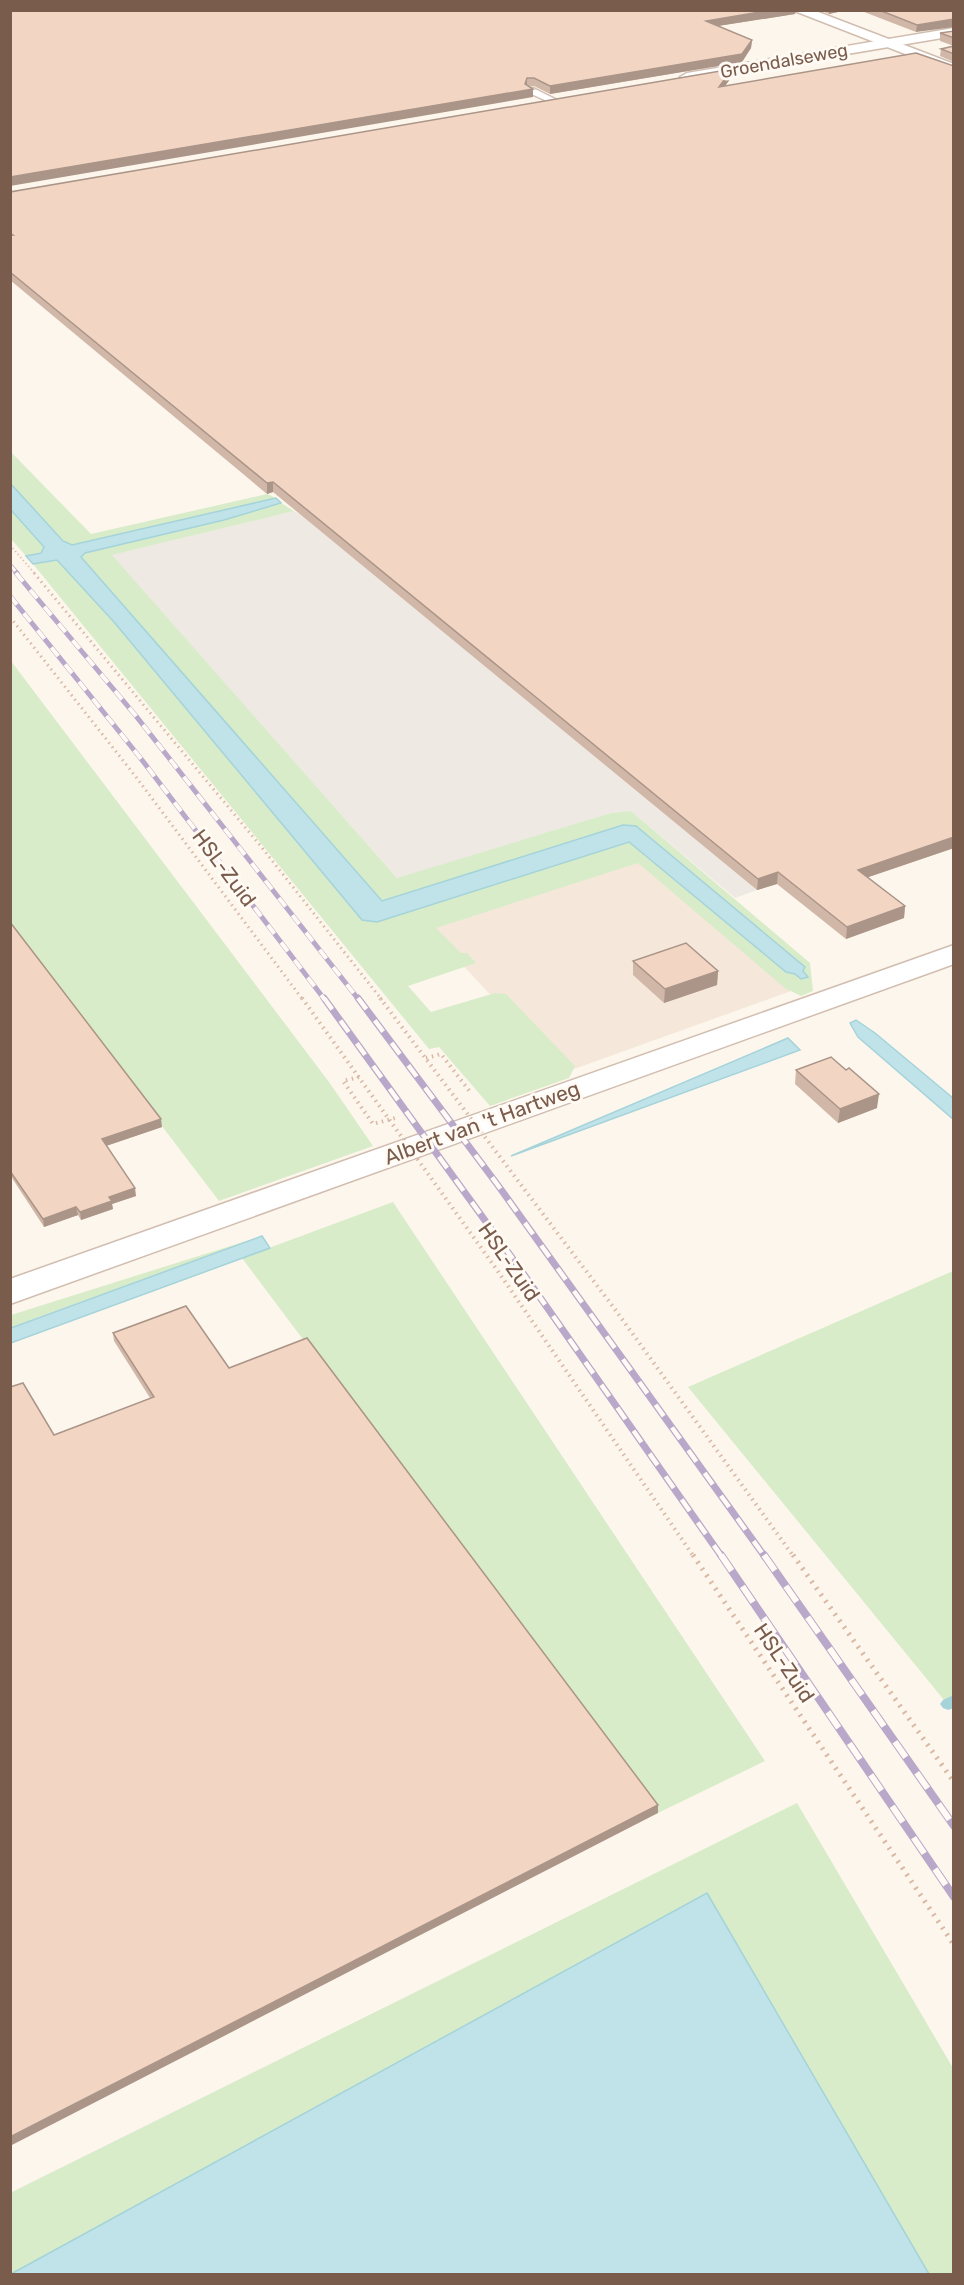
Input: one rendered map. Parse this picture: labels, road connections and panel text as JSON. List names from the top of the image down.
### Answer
{
  "streets": {
    "street": ["Groendalseweg", "Albert van 't Hartweg"],
    "path": ["HSL-Zuid"]
  }
}
